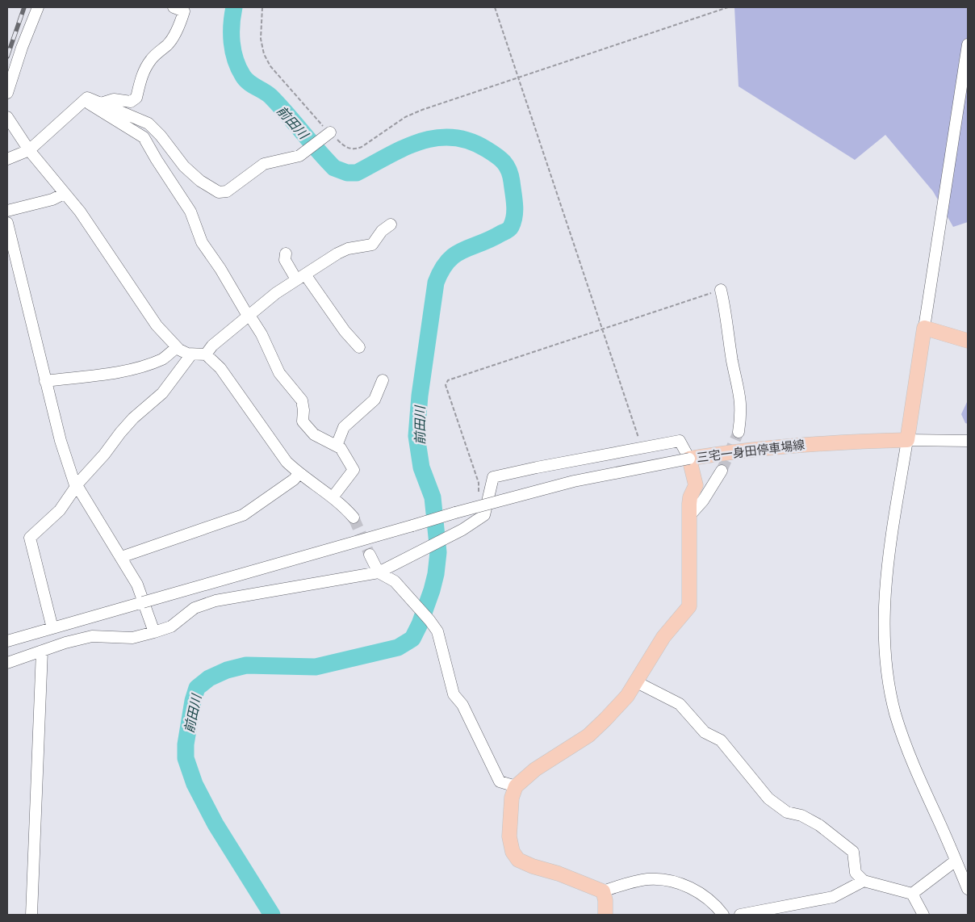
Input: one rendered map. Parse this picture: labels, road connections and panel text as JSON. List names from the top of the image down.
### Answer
{
  "streets": {
    "main road": ["三宅一身田停車場線"]
  },
  "water": ["前田川"]
}
